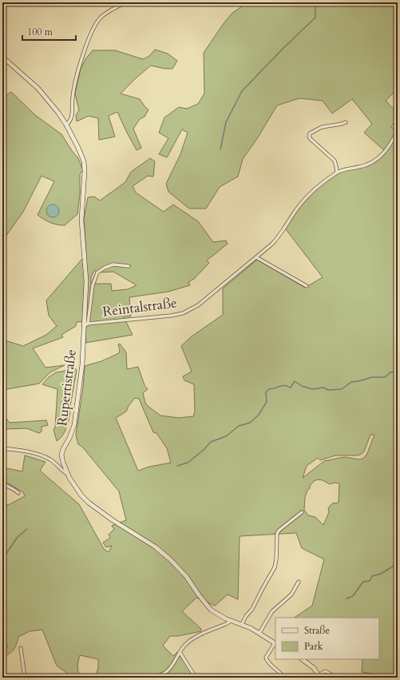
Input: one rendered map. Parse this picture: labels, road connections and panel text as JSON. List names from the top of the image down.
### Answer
{
  "streets": {
    "main road": ["Rupertistraße"],
    "street": ["Reintalstraße"]
  },
  "crossings": [
    ["Reintalstraße", "Rupertistraße"]
  ],
  "legend": ["Straße", "Park"],
  "scale_bar": "100 m"
}
